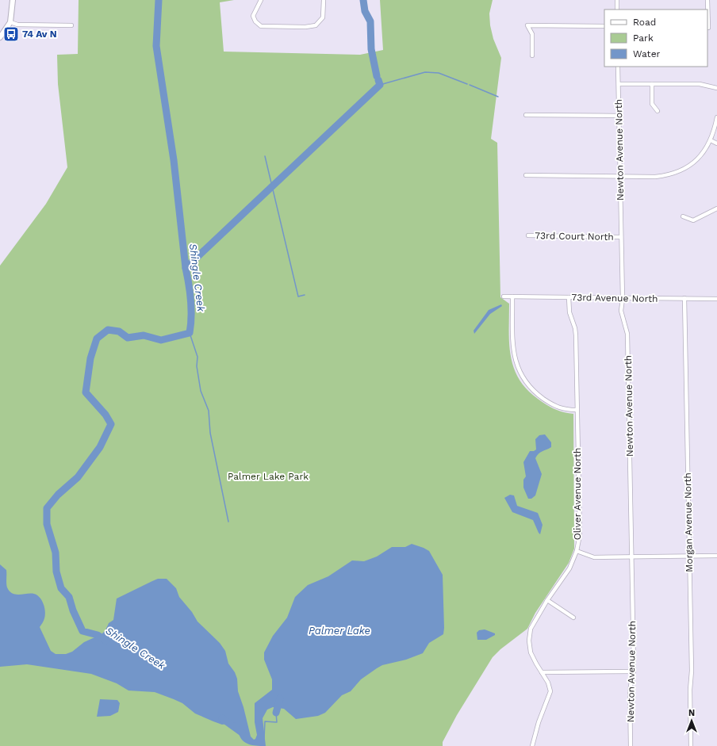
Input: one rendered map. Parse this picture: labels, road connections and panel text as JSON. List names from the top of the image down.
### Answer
{
  "streets": {
    "street": [
      "Newton Avenue North",
      "73rd Court North",
      "73rd Avenue North",
      "Oliver Avenue North",
      "Morgan Avenue North"
    ]
  },
  "crossings": [
    ["Newton Avenue North", "73rd Court North"],
    ["Newton Avenue North", "73rd Avenue North"],
    ["73rd Avenue North", "Oliver Avenue North"],
    ["73rd Avenue North", "Morgan Avenue North"]
  ],
  "water": ["Shingle Creek", "Palmer Lake"],
  "parks": ["Palmer Lake Park"],
  "places": {
    "bus stop": ["74 Av N"]
  },
  "legend": ["Road", "Park", "Water"],
  "north": "top"
}
